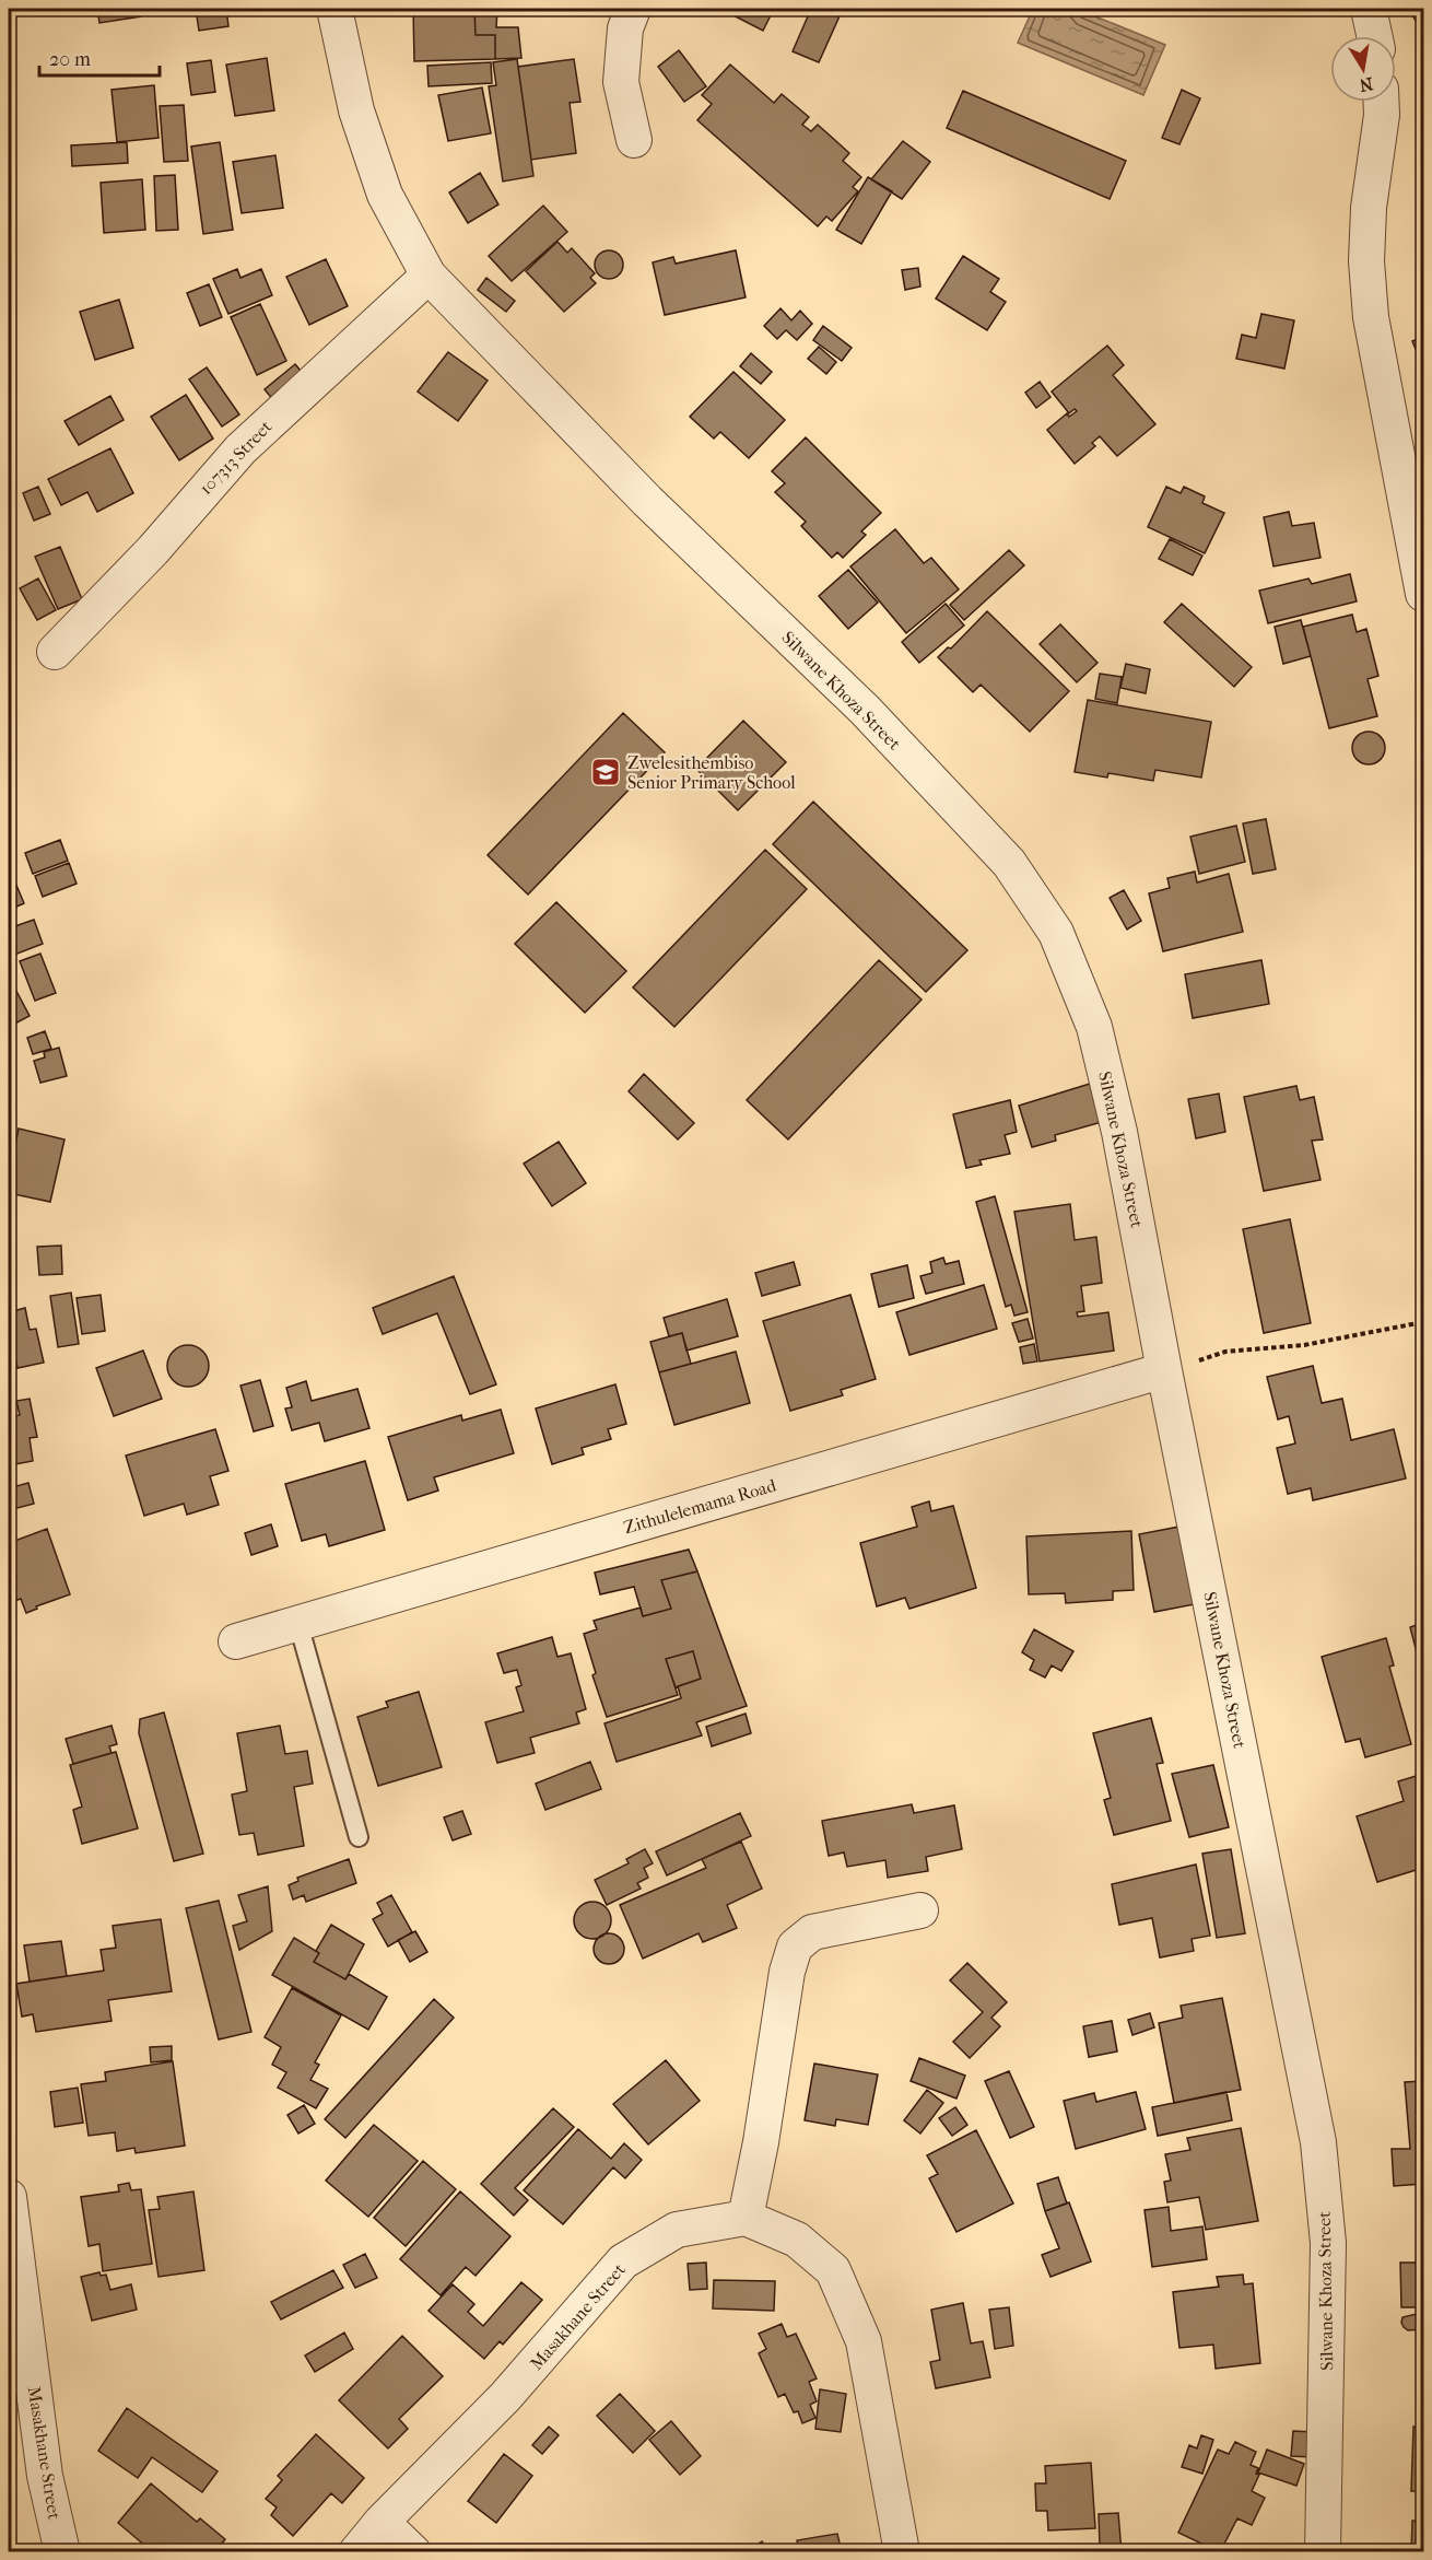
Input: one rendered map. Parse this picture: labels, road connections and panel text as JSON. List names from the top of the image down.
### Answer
{
  "streets": {
    "street": [
      "107313 Street",
      "Silwane Khoza Street",
      "Zithulelemama Road",
      "Masakhane Street"
    ]
  },
  "crossings": [
    ["107313 Street", "Silwane Khoza Street"],
    ["Silwane Khoza Street", "Zithulelemama Road"]
  ],
  "places": {
    "school or university": ["Zwelesithembiso Senior Primary School"]
  },
  "scale_bar": "20 m",
  "north": "bottom"
}
